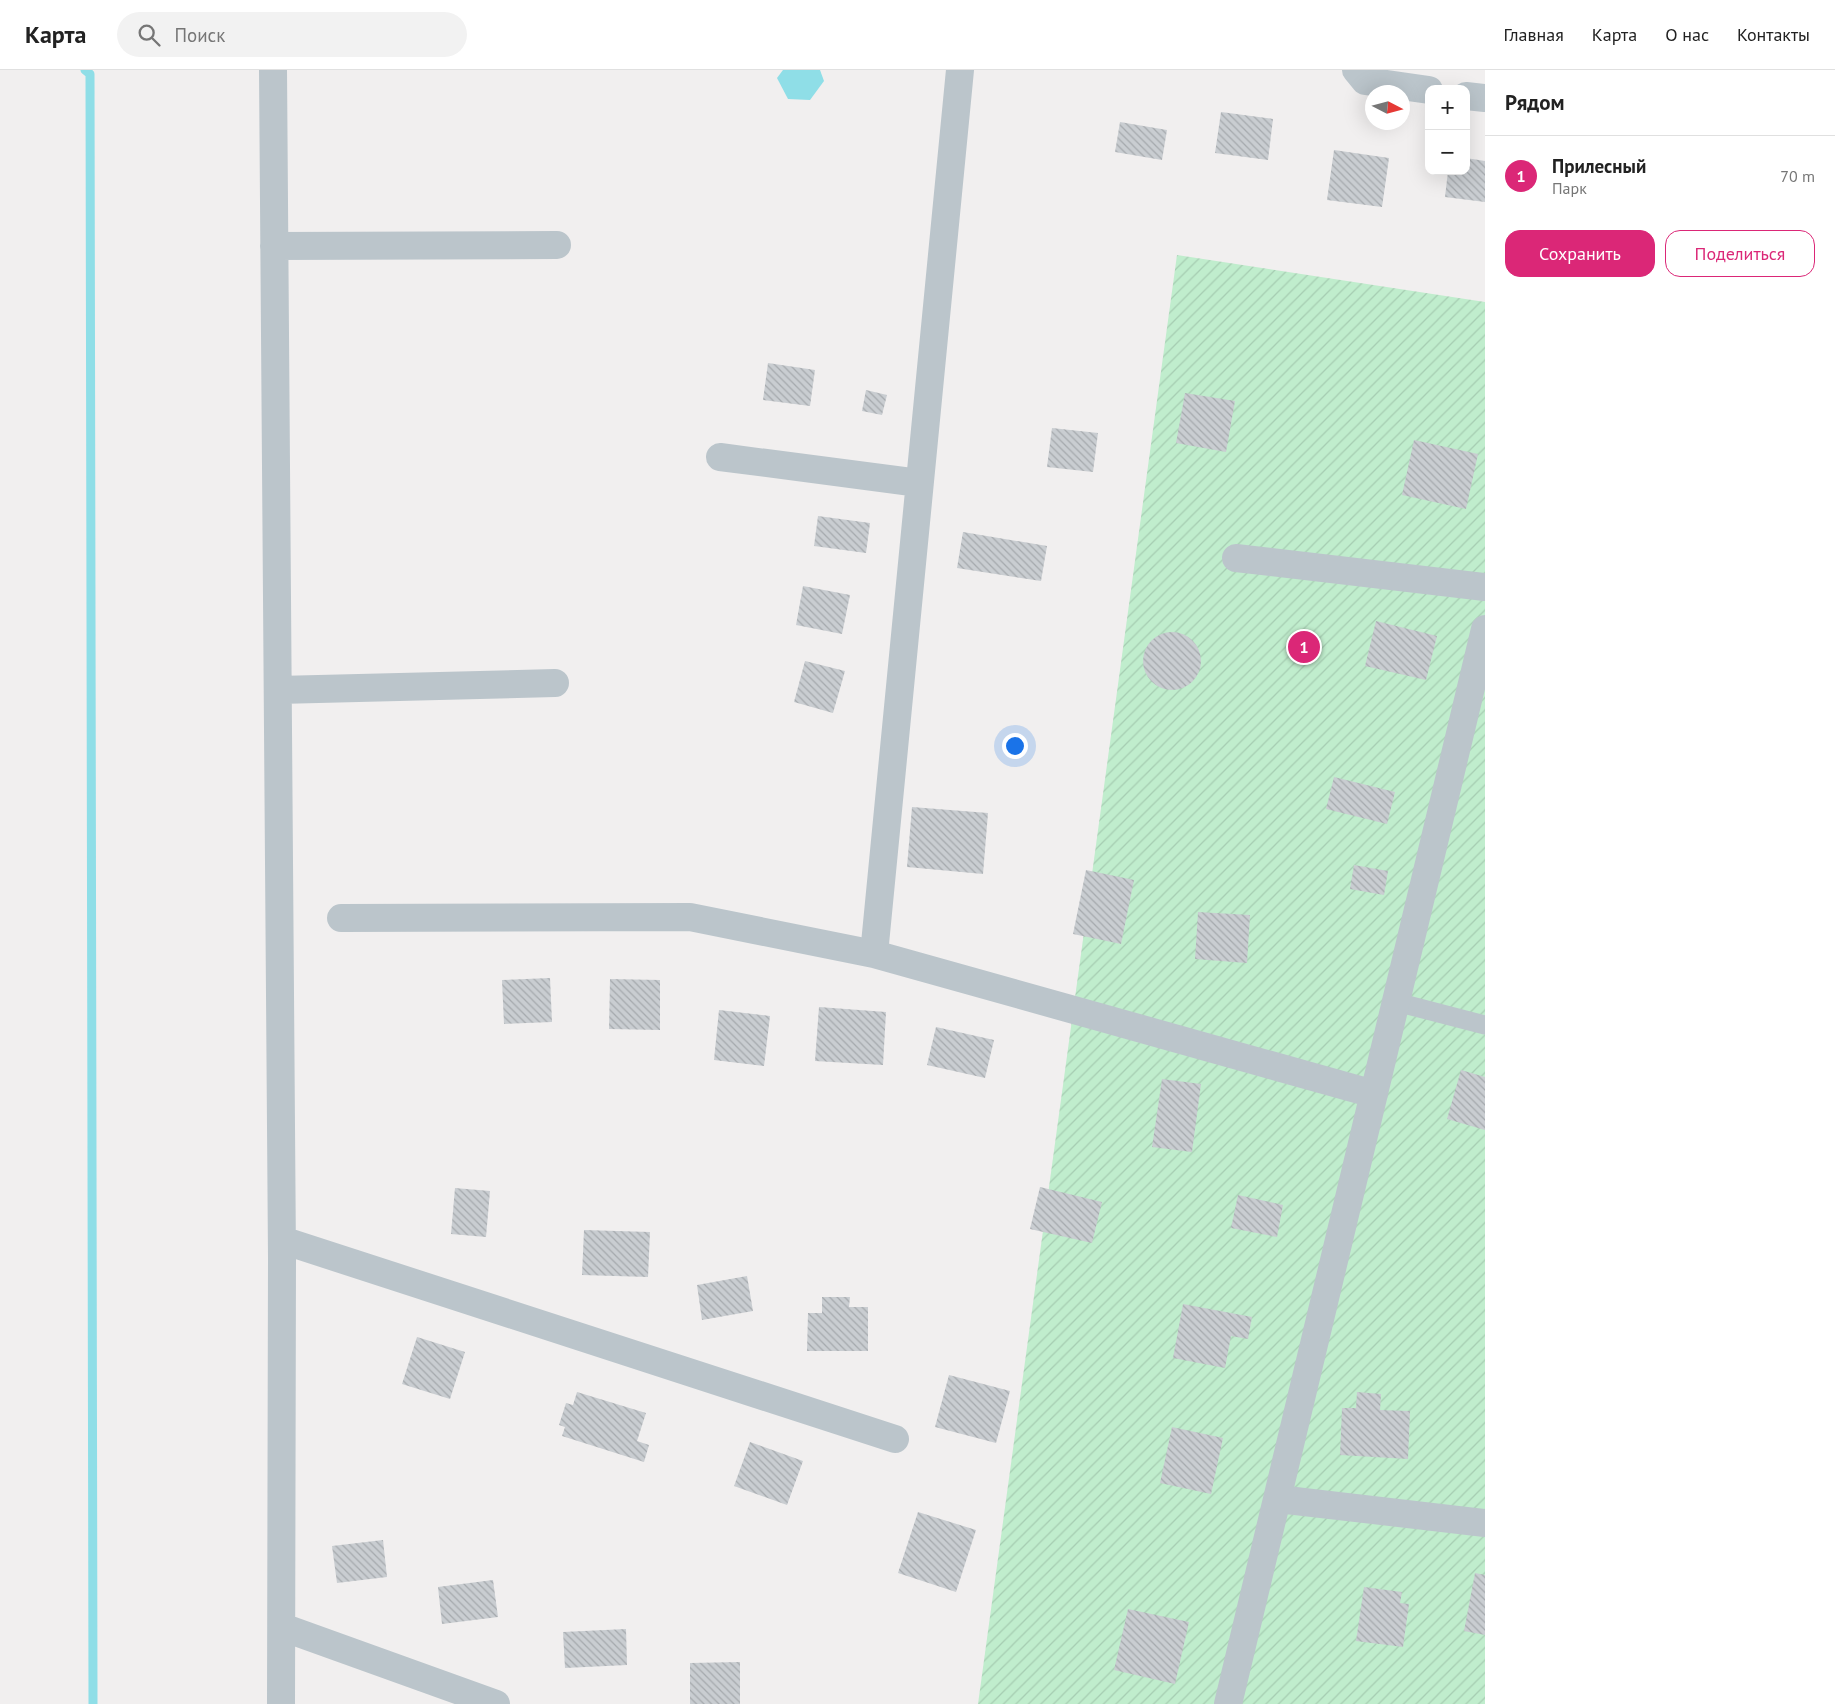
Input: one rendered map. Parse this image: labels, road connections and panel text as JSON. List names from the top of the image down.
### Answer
{
  "north": "right",
  "page": {
    "header": "Карта",
    "search": "Поиск",
    "nav": [
      "Главная",
      "Карта",
      "О нас",
      "Контакты"
    ],
    "heading": "Рядом",
    "map_buttons": ["+", "−"],
    "list": [
      {
        "mark": "1",
        "name": "Прилесный",
        "note": "Парк",
        "value": "70 m"
      }
    ],
    "buttons": ["Сохранить", "Поделиться"],
    "pins": "1"
  }
}
